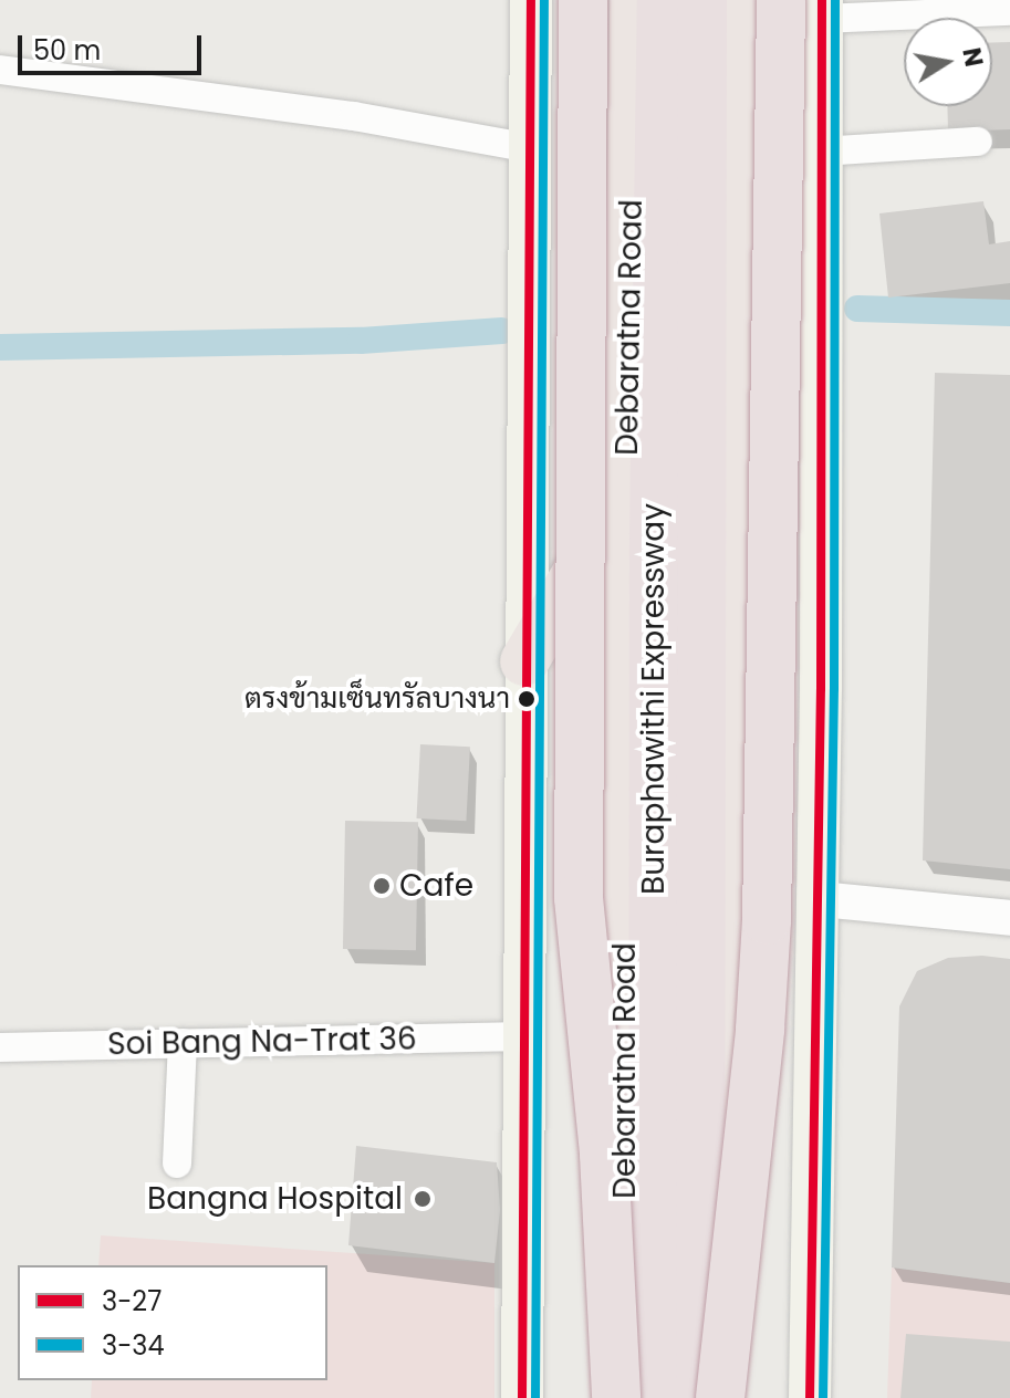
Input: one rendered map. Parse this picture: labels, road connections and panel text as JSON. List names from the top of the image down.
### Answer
{
  "streets": {
    "highway": ["Debaratna Road", "Buraphawithi Expressway"],
    "street": ["Soi Bang Na-Trat 36"]
  },
  "places": ["ตรงข้ามเซ็นทรัลบางนา", "Cafe", "Bangna Hospital"],
  "lines": ["transit line 3-27", "transit line 3-34"],
  "legend": ["3-27", "3-34"],
  "scale_bar": "50 m",
  "north": "right"
}
